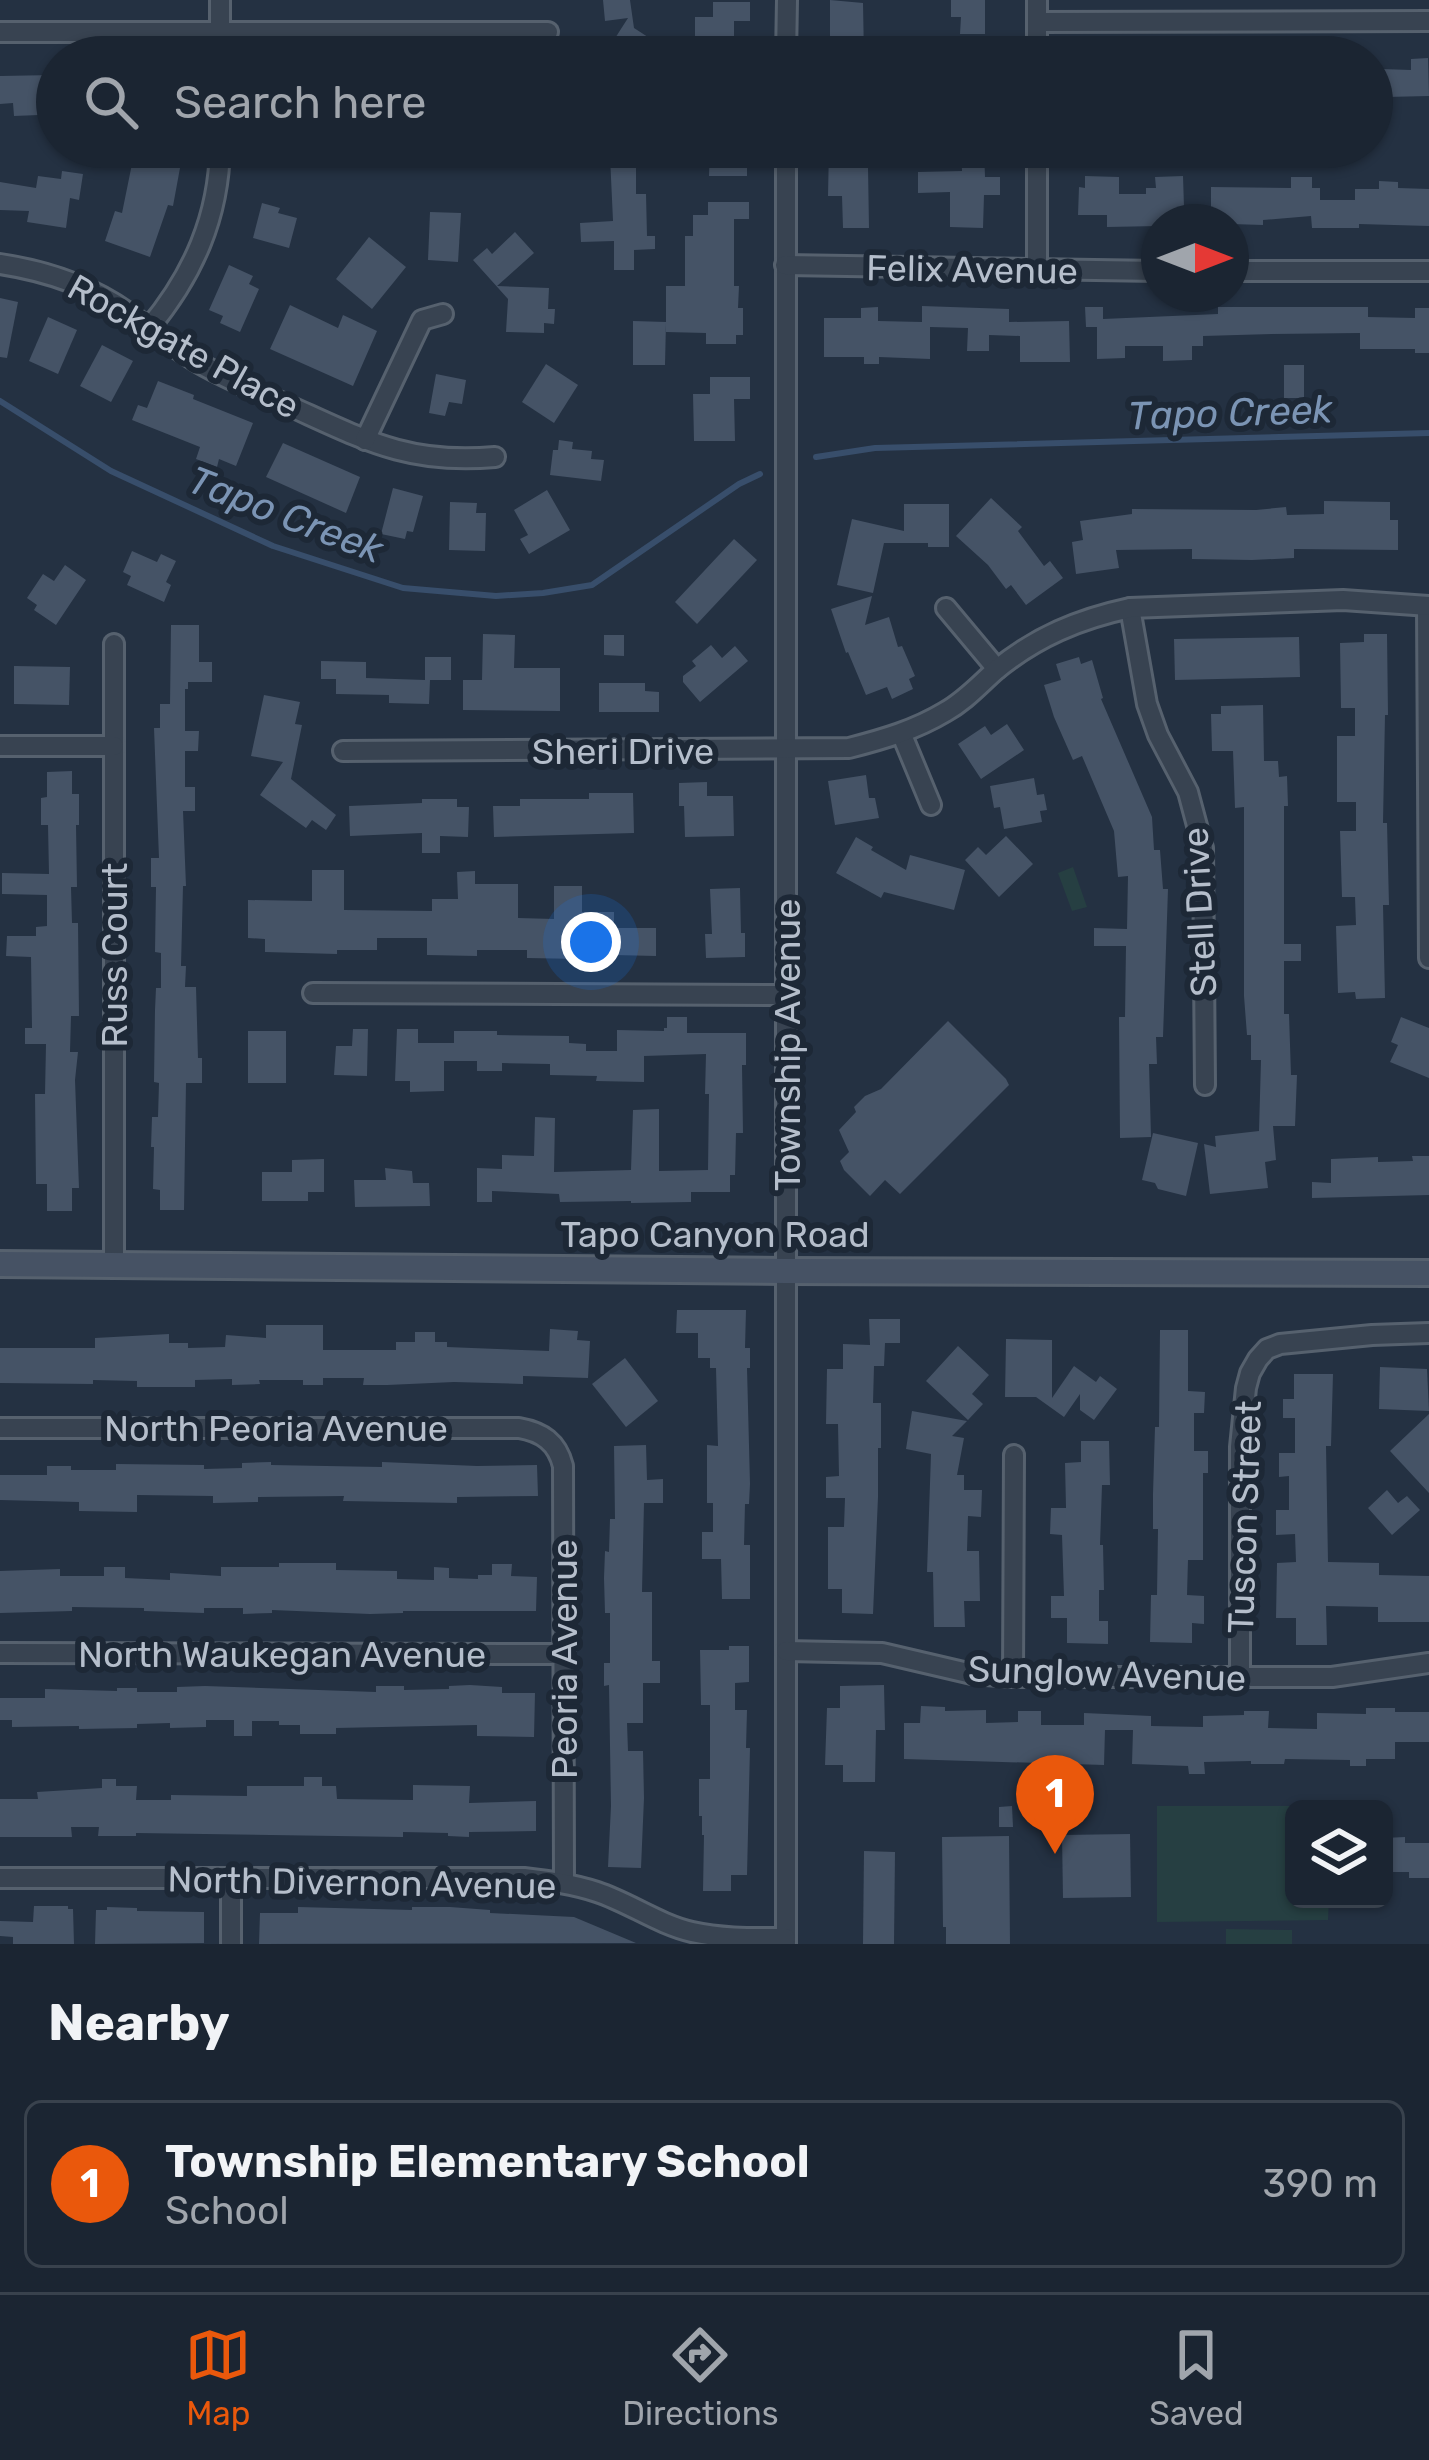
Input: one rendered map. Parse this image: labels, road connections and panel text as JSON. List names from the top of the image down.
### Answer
{
  "streets": {
    "main road": ["Tapo Canyon Road"],
    "street": [
      "Felix Avenue",
      "Rockgate Place",
      "Sheri Drive",
      "Stell Drive",
      "Russ Court",
      "Township Avenue",
      "North Peoria Avenue",
      "Tuscon Street",
      "North Waukegan Avenue",
      "Peoria Avenue",
      "Sunglow Avenue",
      "North Divernon Avenue"
    ]
  },
  "crossings": [
    ["Felix Avenue", "Township Avenue"],
    ["Sheri Drive", "Stell Drive"],
    ["Sheri Drive", "Township Avenue"],
    ["Russ Court", "Tapo Canyon Road"],
    ["Township Avenue", "Tapo Canyon Road"],
    ["Township Avenue", "Sunglow Avenue"],
    ["Township Avenue", "North Divernon Avenue"],
    ["North Peoria Avenue", "Peoria Avenue"],
    ["Tuscon Street", "Sunglow Avenue"],
    ["North Waukegan Avenue", "Peoria Avenue"],
    ["Peoria Avenue", "North Divernon Avenue"]
  ],
  "water": ["Tapo Creek"],
  "north": "right",
  "page": {
    "search": "Search here",
    "pins": "1",
    "heading": "Nearby",
    "list": [
      {
        "mark": "1",
        "name": "Township Elementary School",
        "note": "School",
        "value": "390 m"
      }
    ],
    "nav": ["Map", "Directions", "Saved"]
  }
}
